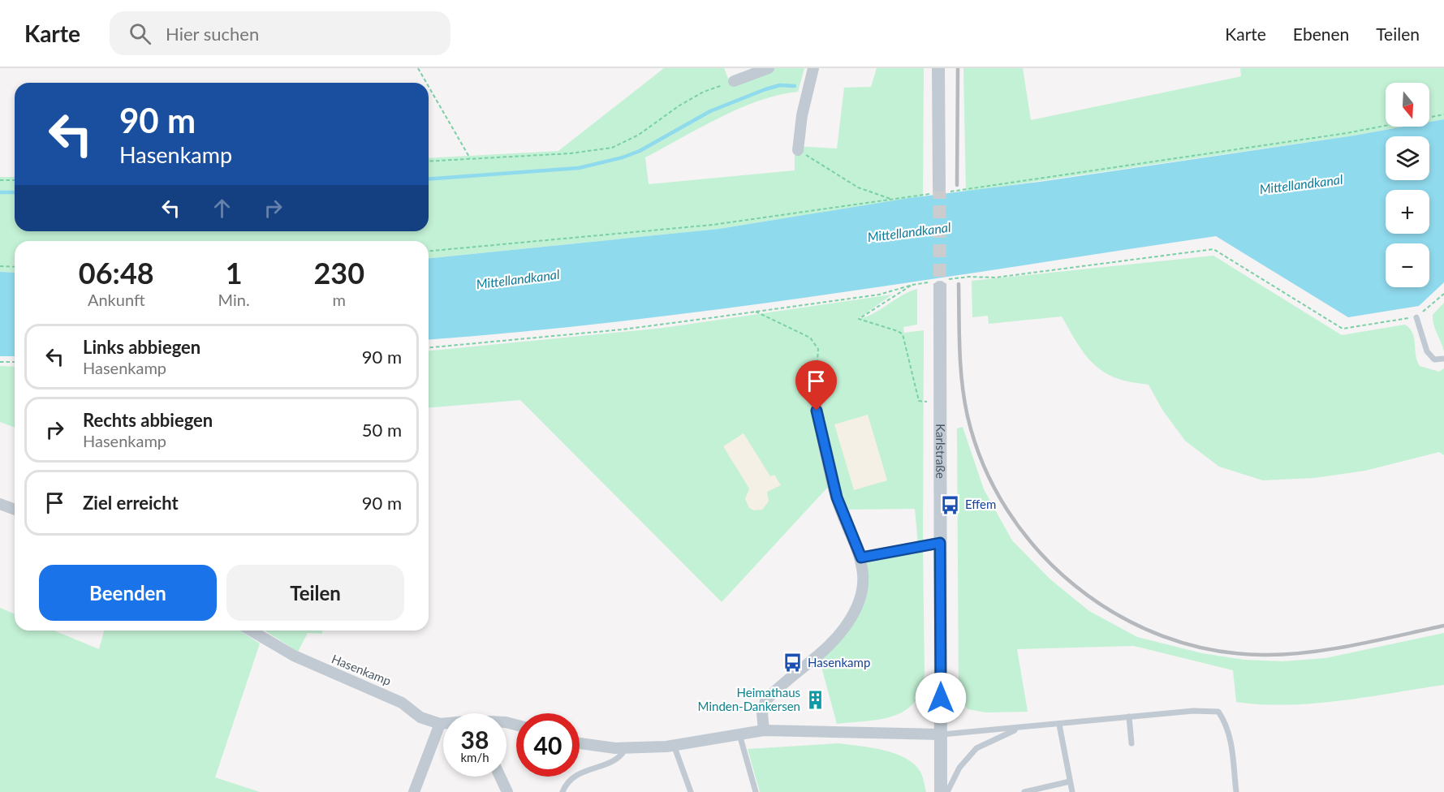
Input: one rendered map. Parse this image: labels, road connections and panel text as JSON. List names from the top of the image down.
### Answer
{
  "streets": {
    "street": ["Karlstraße", "Hasenkamp"]
  },
  "water": ["Mittellandkanal"],
  "places": {
    "bus stop": ["Effem", "Hasenkamp"],
    "building": ["Heimathaus Minden-Dankersen"]
  },
  "north": "bottom",
  "page": {
    "header": "Karte",
    "search": "Hier suchen",
    "nav": ["Karte", "Ebenen", "Teilen"],
    "map_buttons": ["+", "−"],
    "turn": ["90 m", "Hasenkamp"],
    "eta": [
      "06:48",
      "Ankunft",
      "1",
      "Min.",
      "230",
      "m"
    ],
    "list": [
      {
        "name": "Links abbiegen",
        "note": "Hasenkamp",
        "value": "90 m"
      },
      {
        "name": "Rechts abbiegen",
        "note": "Hasenkamp",
        "value": "50 m"
      },
      {
        "name": "Ziel erreicht",
        "value": "90 m"
      }
    ],
    "buttons": ["Beenden", "Teilen"],
    "speed": "38 km/h",
    "limit": "40"
  }
}
